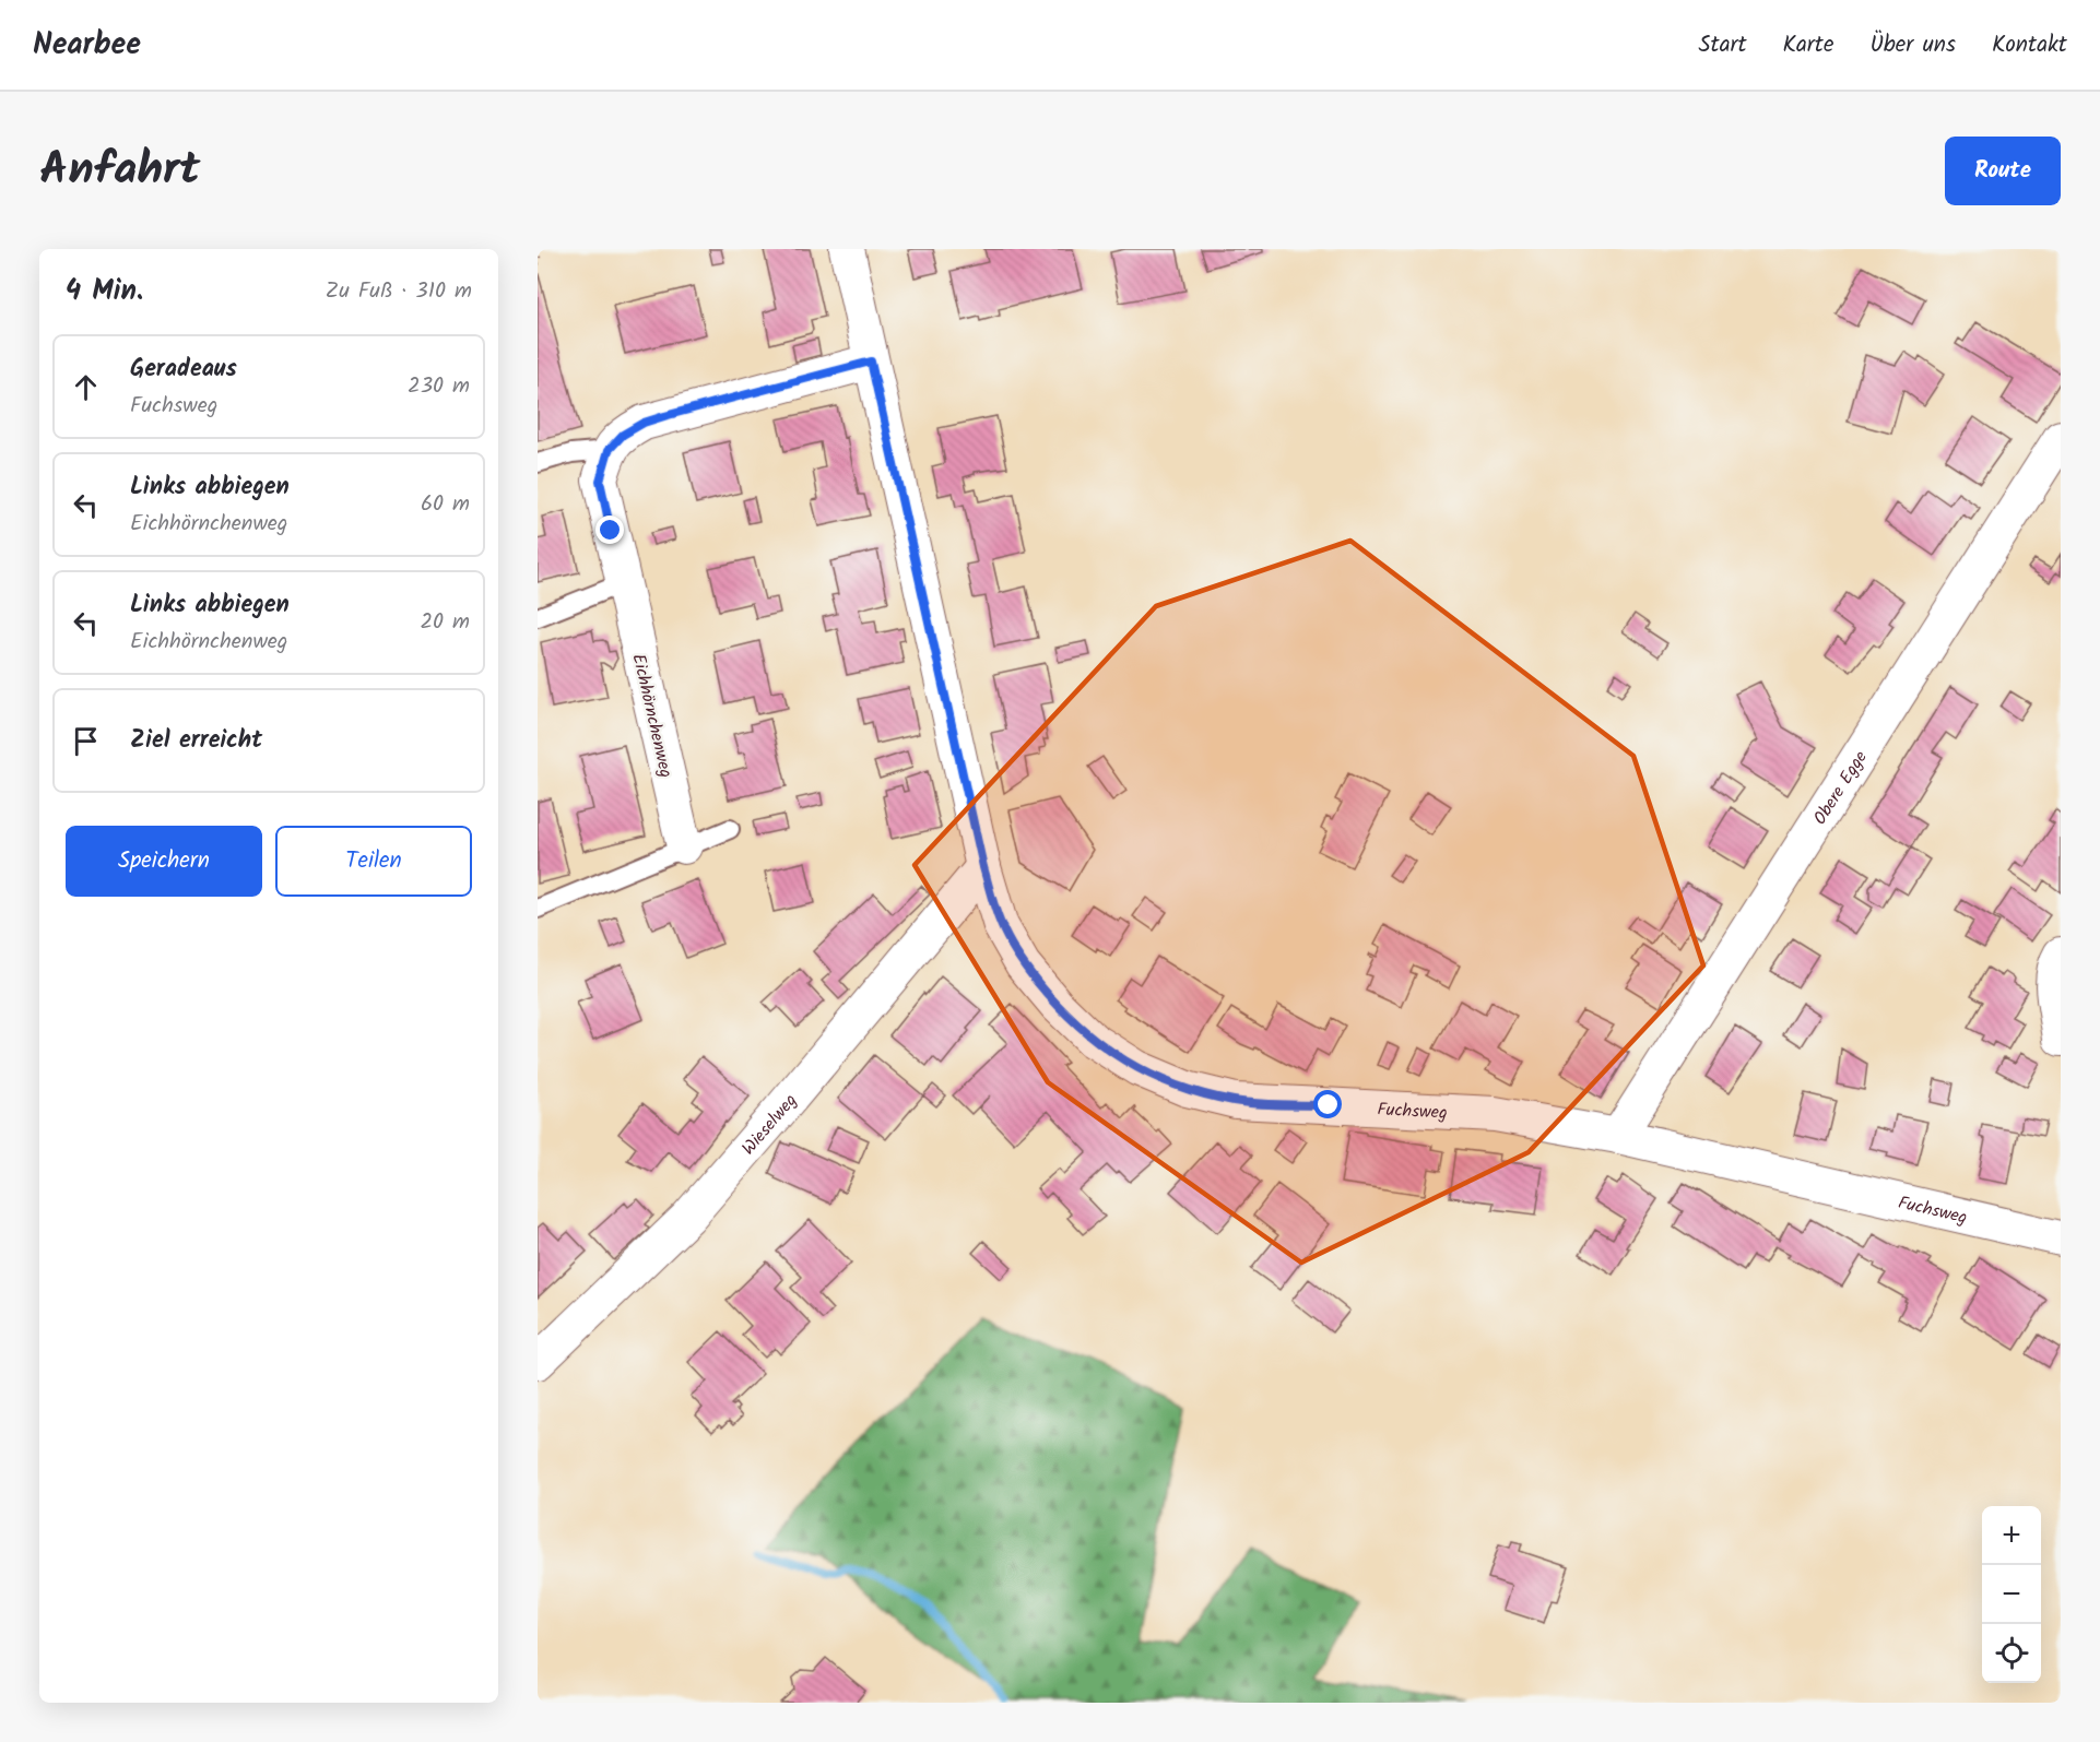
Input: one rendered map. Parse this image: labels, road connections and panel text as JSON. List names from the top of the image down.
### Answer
{
  "streets": {
    "street": [
      "Eichhörnchenweg",
      "Obere Egge",
      "Fuchsweg",
      "Wieselweg"
    ]
  },
  "crossings": [
    ["Obere Egge", "Fuchsweg"],
    ["Fuchsweg", "Wieselweg"]
  ],
  "page": {
    "header": "Nearbee",
    "nav": [
      "Start",
      "Karte",
      "Über uns",
      "Kontakt"
    ],
    "title": "Anfahrt",
    "buttons": [
      "Route",
      ["Speichern", "Teilen"]
    ],
    "heading": ["4 Min.", "Zu Fuß · 310 m"],
    "list": [
      ["Geradeaus", "Fuchsweg", "230 m"],
      ["Links abbiegen", "Eichhörnchenweg", "60 m"],
      ["Links abbiegen", "Eichhörnchenweg", "20 m"],
      "Ziel erreicht"
    ],
    "map_buttons": ["+", "−"]
  }
}
